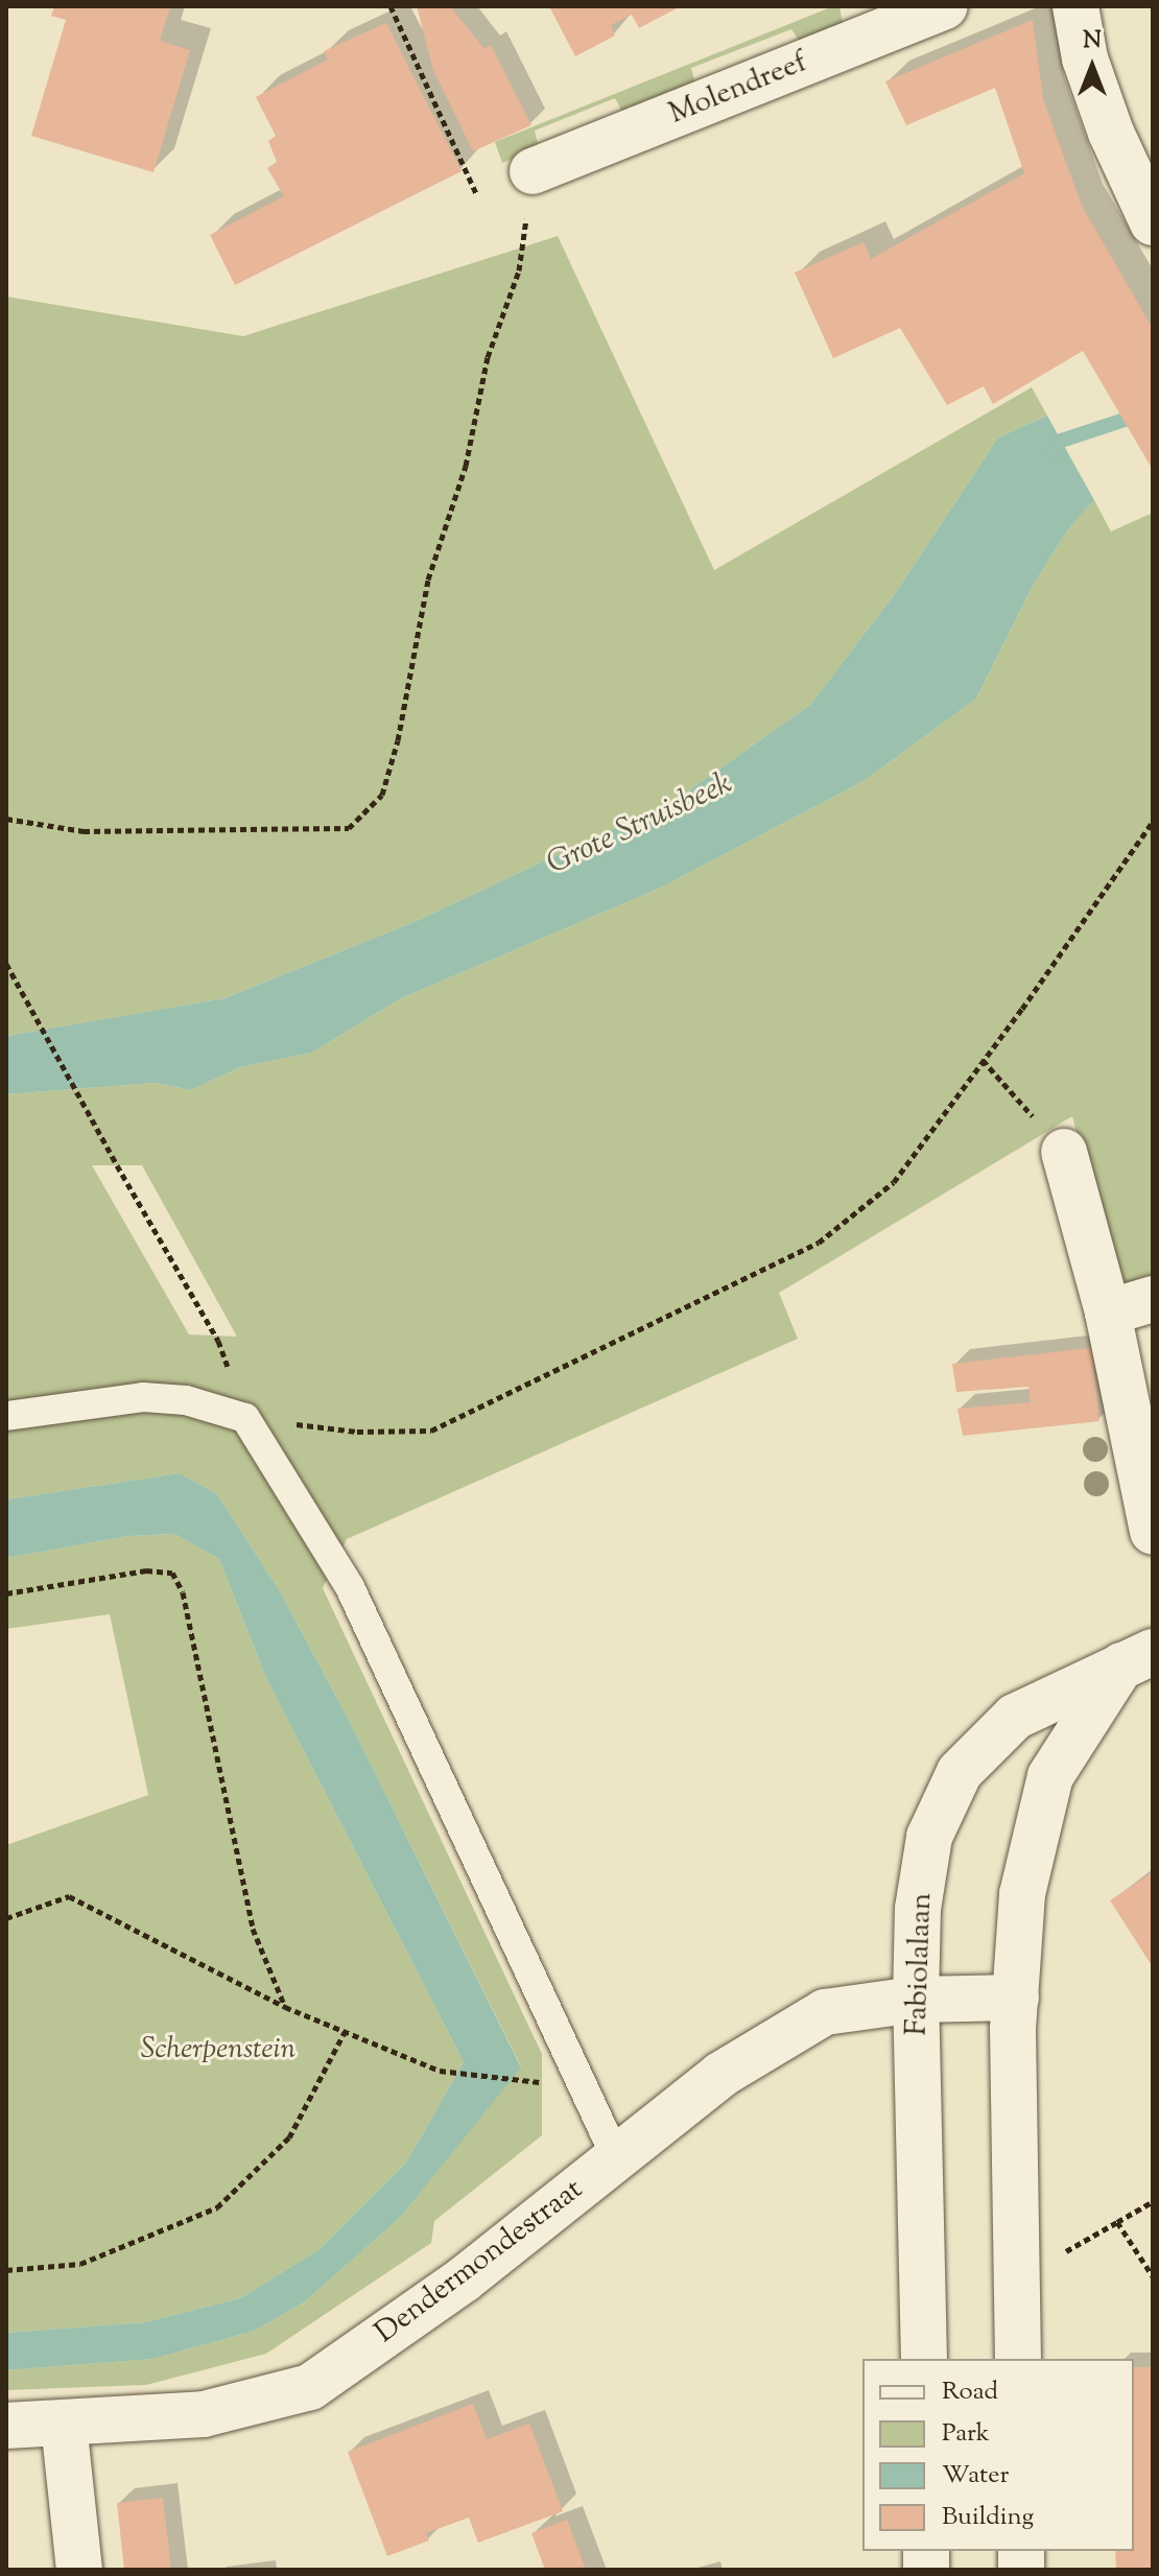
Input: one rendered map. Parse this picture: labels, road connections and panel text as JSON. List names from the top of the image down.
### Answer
{
  "streets": {
    "street": ["Molendreef", "Fabiolalaan", "Dendermondestraat"]
  },
  "crossings": [
    ["Fabiolalaan", "Dendermondestraat"]
  ],
  "water": ["Grote Struisbeek"],
  "parks": ["Scherpenstein"],
  "legend": [
    "Road",
    "Park",
    "Water",
    "Building"
  ],
  "north": "top"
}
